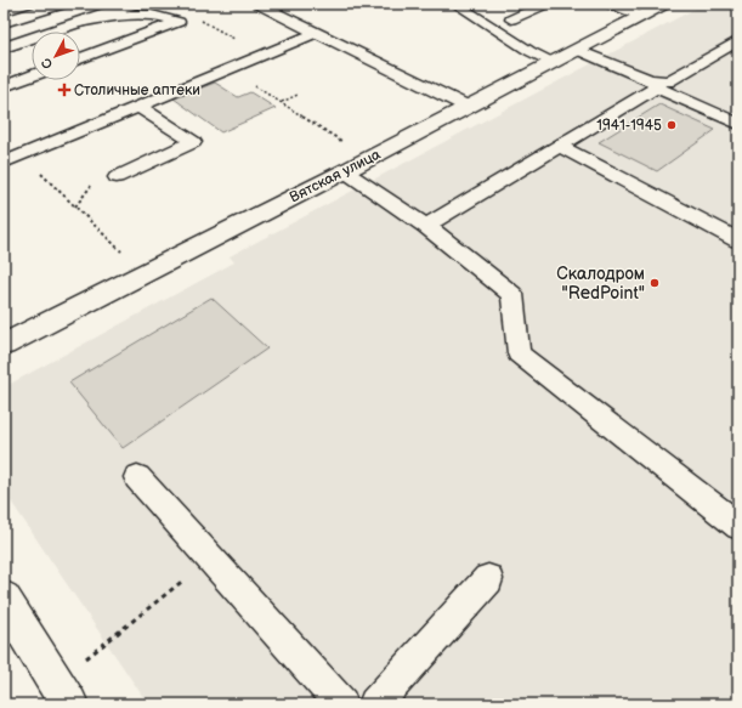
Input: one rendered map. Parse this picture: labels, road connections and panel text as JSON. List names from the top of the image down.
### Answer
{
  "streets": {
    "street": ["Вятская улица"]
  },
  "places": {
    "health": ["Столичные аптеки"],
    "other": ["1941-1945", "Скалодром \"RedPoint\""]
  },
  "north": "bottom left"
}
